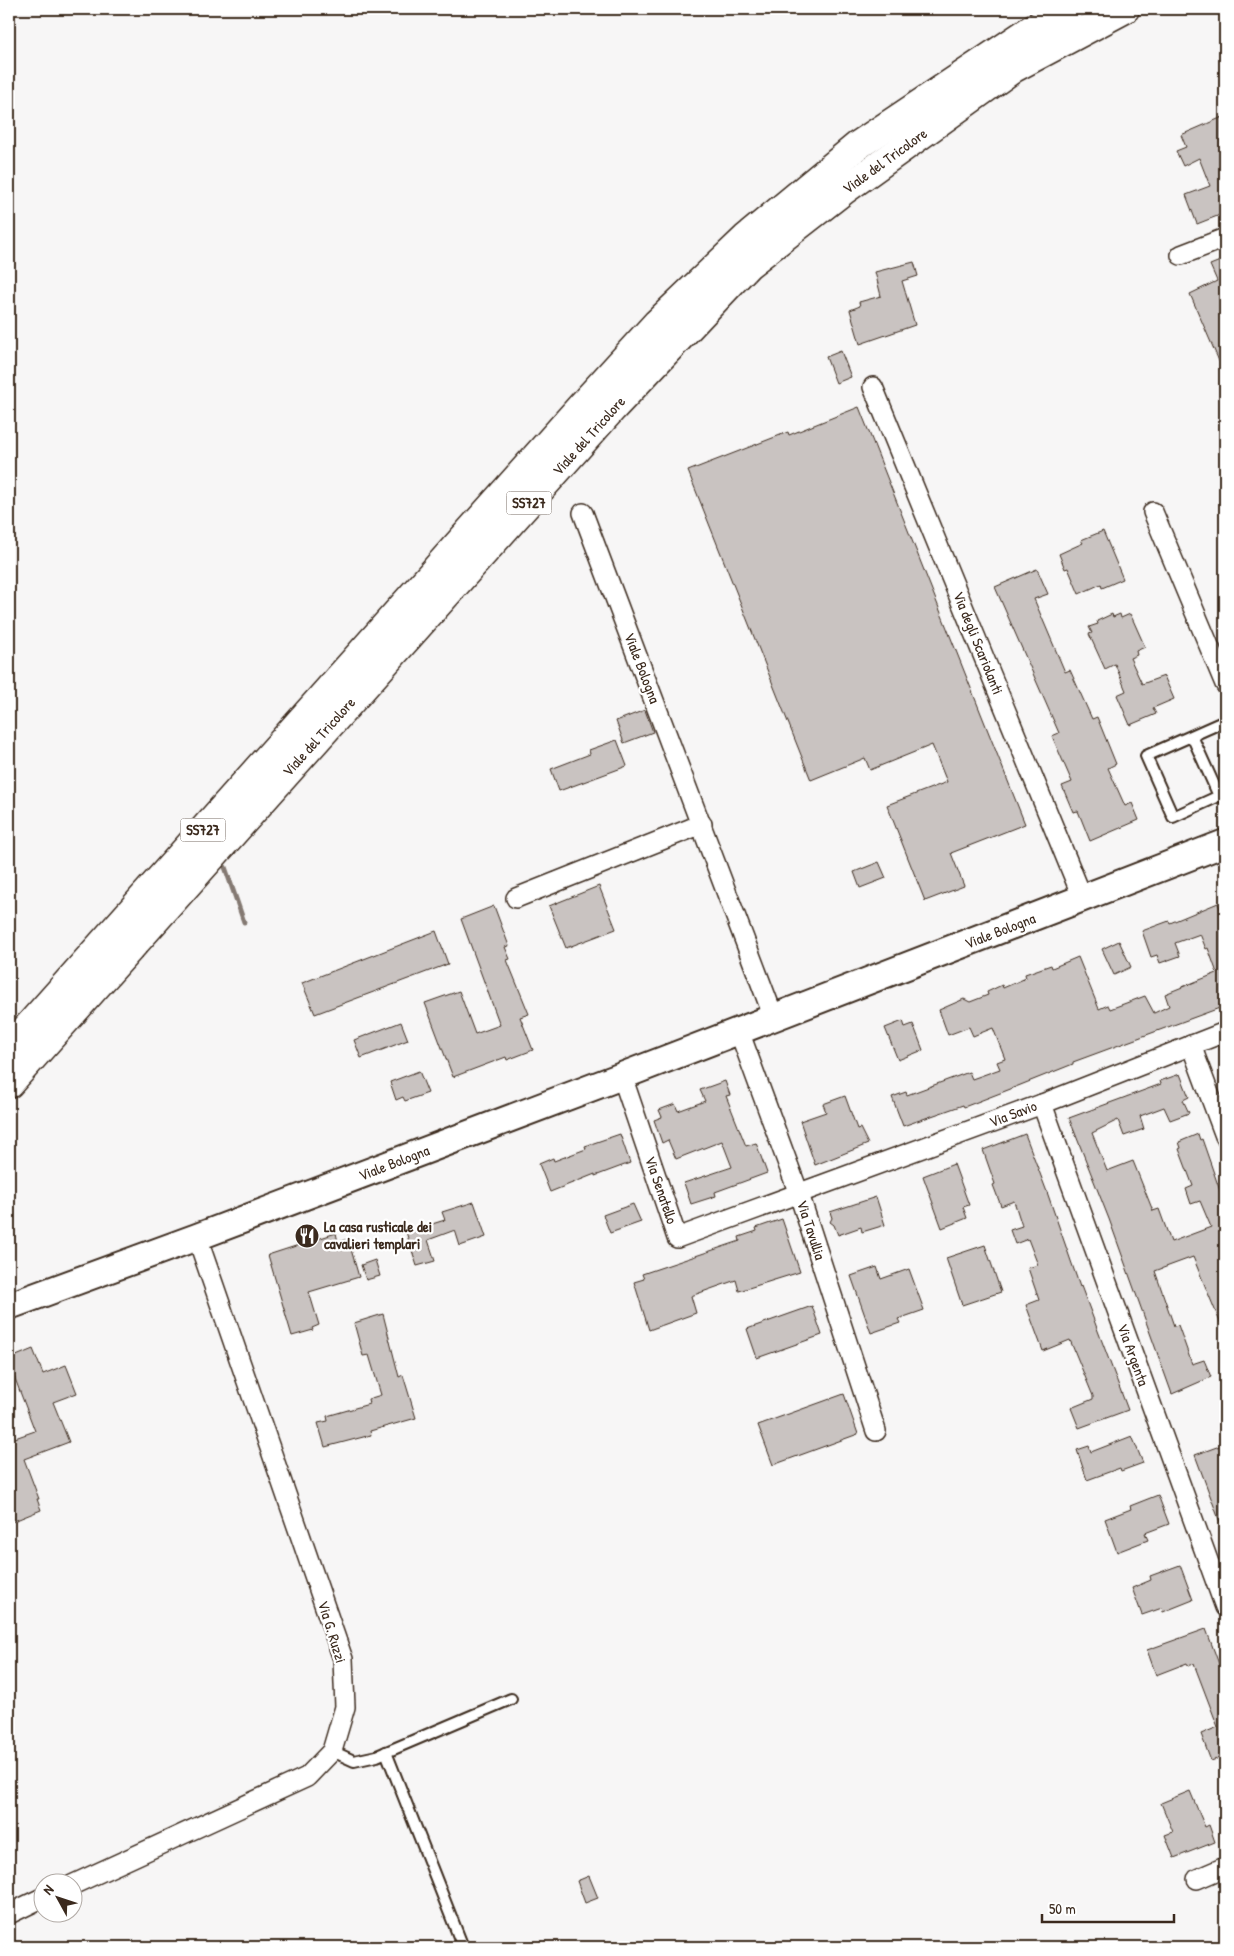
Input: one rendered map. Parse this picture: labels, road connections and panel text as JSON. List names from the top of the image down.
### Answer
{
  "streets": {
    "highway": ["Viale del Tricolore", "SS727"],
    "main road": ["Viale Bologna"],
    "street": [
      "Via degli Scariolanti",
      "Via Savio",
      "Via Senatello",
      "Via Tavullia",
      "Via Argenta",
      "Via G. Ruzzi"
    ]
  },
  "crossings": [
    ["Via degli Scariolanti", "Viale Bologna"],
    ["Viale Bologna", "Via Senatello"],
    ["Viale Bologna", "Via Tavullia"],
    ["Viale Bologna", "Via G. Ruzzi"],
    ["Via Savio", "Via Senatello"],
    ["Via Savio", "Via Tavullia"],
    ["Via Savio", "Via Argenta"],
    ["Via Senatello", "Via Tavullia"]
  ],
  "places": {
    "restaurant": ["La casa rusticale dei cavalieri templari"]
  },
  "scale_bar": "50 m",
  "north": "top left"
}
